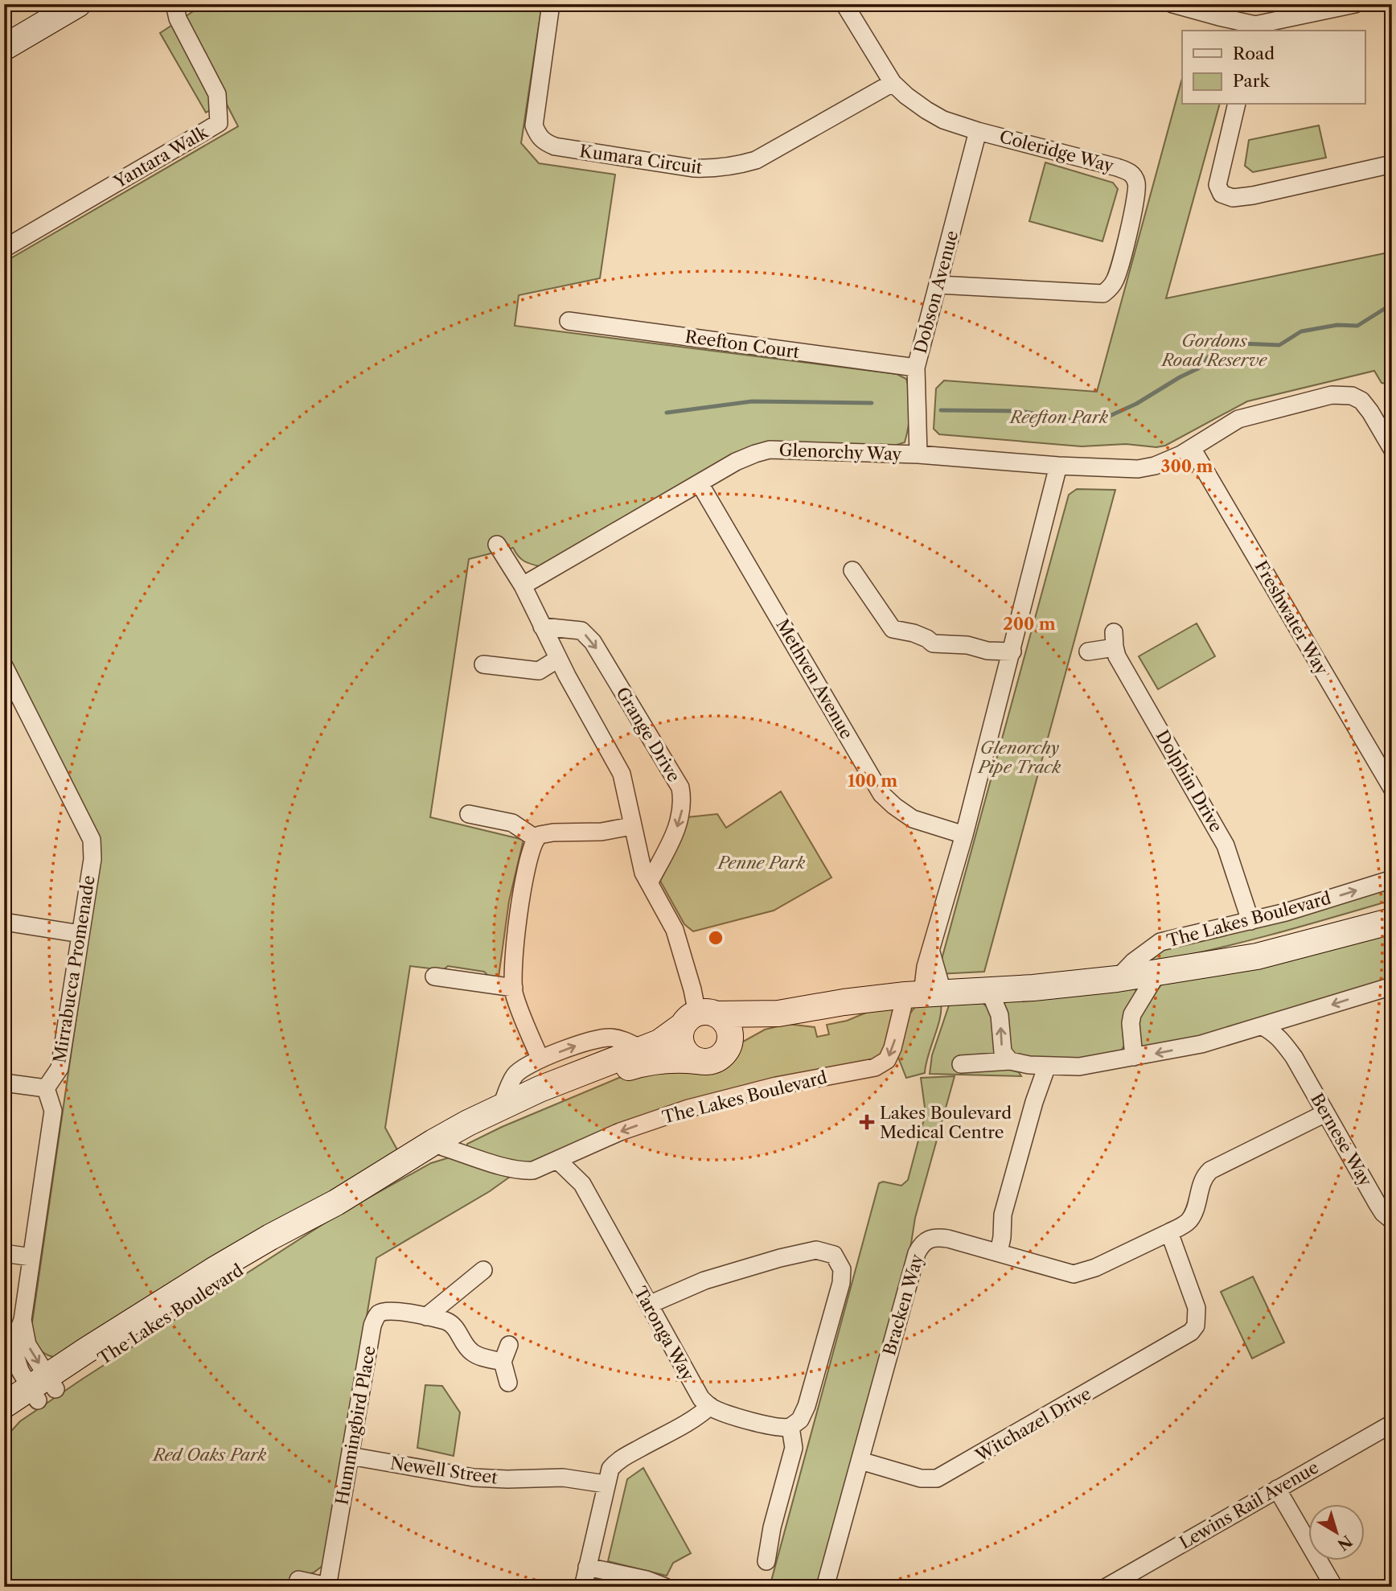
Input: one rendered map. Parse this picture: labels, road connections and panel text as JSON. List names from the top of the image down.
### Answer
{
  "streets": {
    "street": [
      "Coleridge Way",
      "Yantara Walk",
      "Kumara Circuit",
      "Dobson Avenue",
      "Reefton Court",
      "Glenorchy Way",
      "Freshwater Way",
      "Methven Avenue",
      "Grange Drive",
      "Dolphin Drive",
      "The Lakes Boulevard",
      "Mirrabucca Promenade",
      "Bernese Way",
      "Bracken Way",
      "Taronga Way",
      "Witchazel Drive",
      "Hummingbird Place",
      "Newell Street",
      "Lewins Rail Avenue"
    ]
  },
  "crossings": [
    ["Coleridge Way", "Kumara Circuit"],
    ["Coleridge Way", "Dobson Avenue"],
    ["Dobson Avenue", "Reefton Court"],
    ["Dobson Avenue", "Glenorchy Way"],
    ["Glenorchy Way", "Freshwater Way"],
    ["Glenorchy Way", "Methven Avenue"],
    ["Dolphin Drive", "The Lakes Boulevard"],
    ["The Lakes Boulevard", "Taronga Way"],
    ["Bernese Way", "Bracken Way"],
    ["Bracken Way", "Witchazel Drive"],
    ["Hummingbird Place", "Newell Street"]
  ],
  "parks": [
    "Gordons Road Reserve",
    "Reefton Park",
    "Glenorchy Pipe Track",
    "Penne Park",
    "Red Oaks Park"
  ],
  "places": {
    "health": ["Lakes Boulevard Medical Centre"]
  },
  "legend": ["Road", "Park"],
  "north": "bottom right",
  "rings": ["300 m", "200 m", "100 m"]
}
